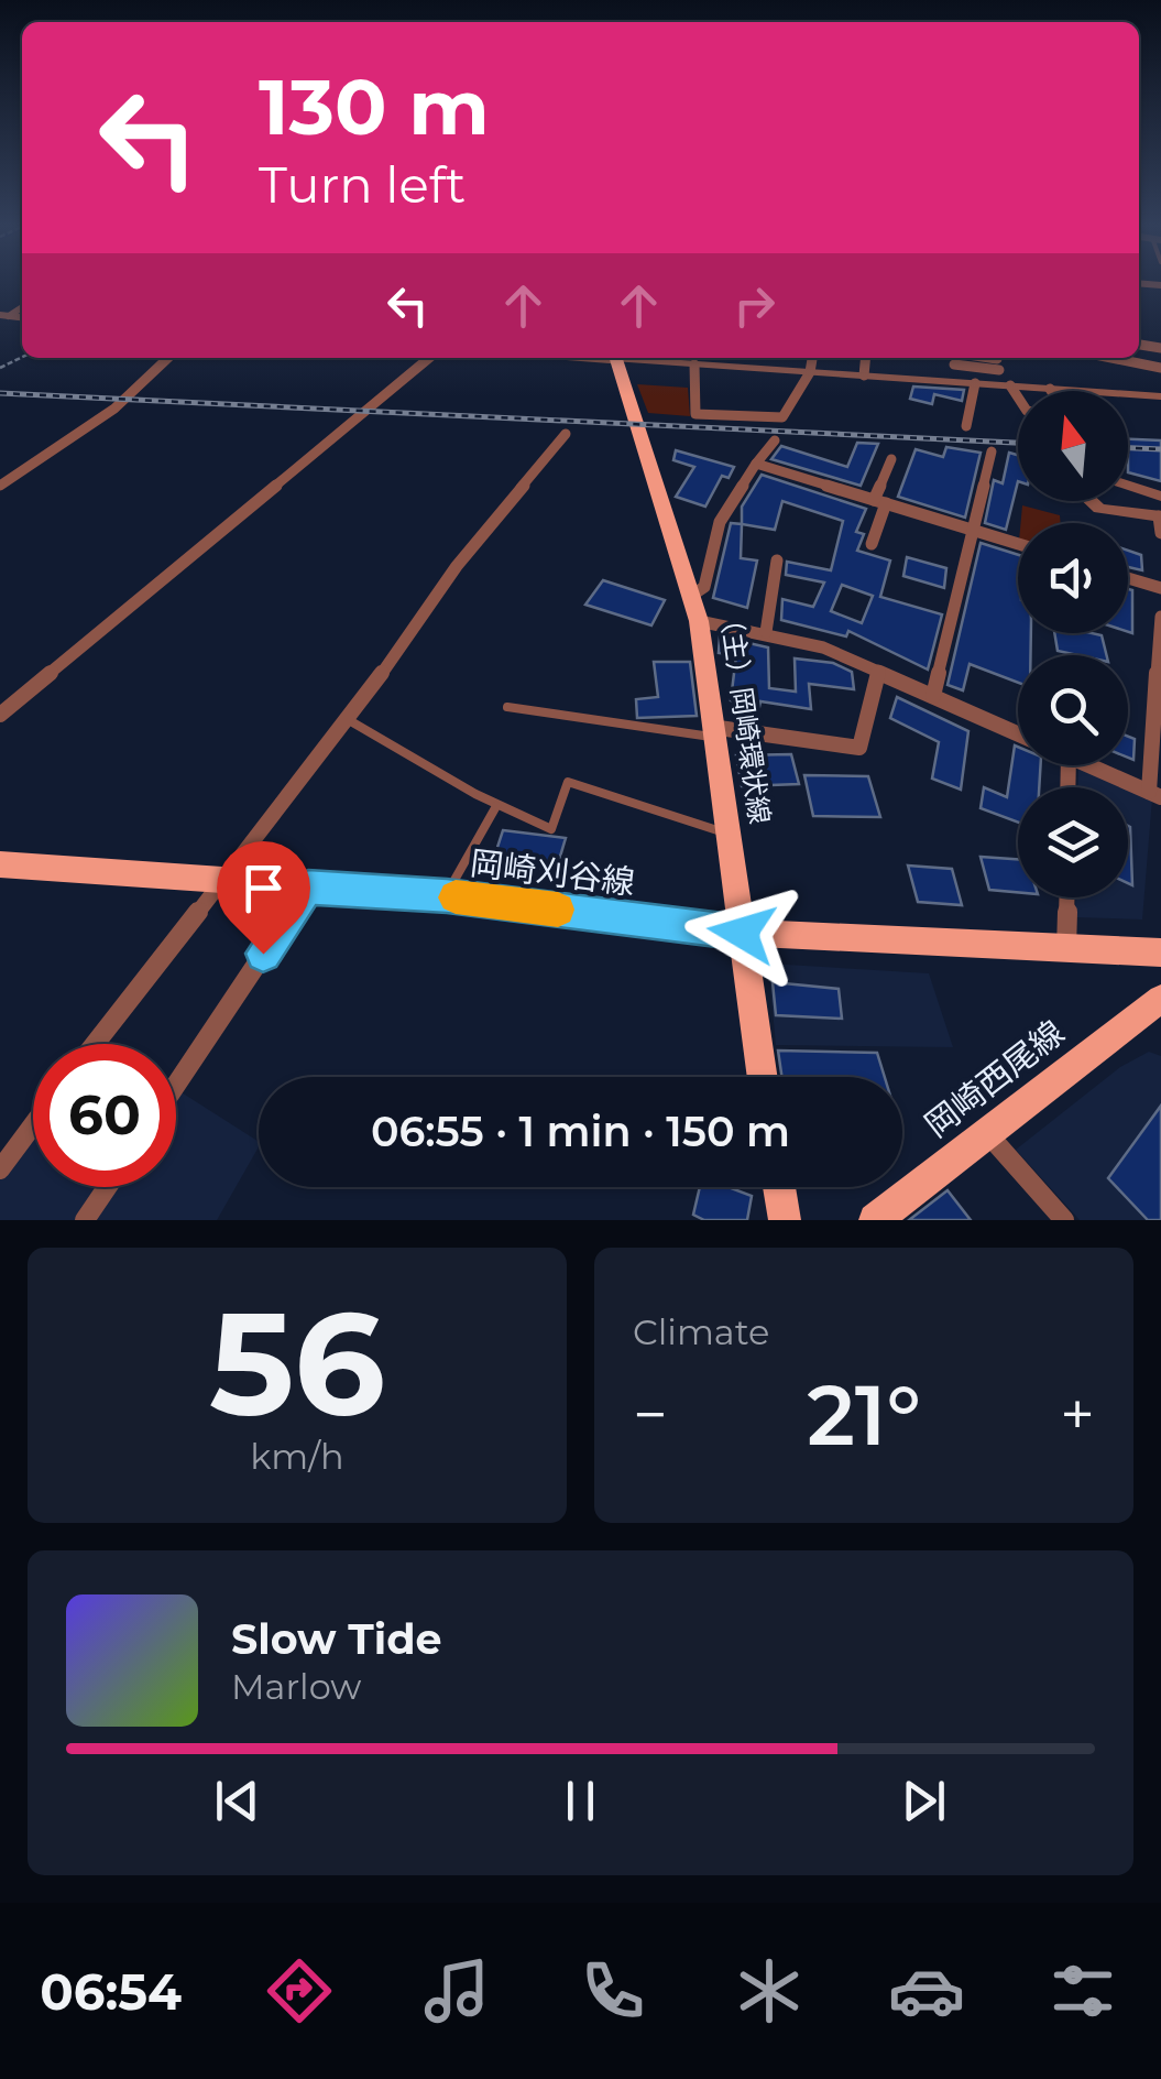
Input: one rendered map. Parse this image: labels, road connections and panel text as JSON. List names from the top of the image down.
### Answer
{
  "streets": {
    "main road": ["（主）岡崎環状線", "岡崎刈谷線", "岡崎西尾線"]
  },
  "crossings": [
    ["（主）岡崎環状線", "岡崎刈谷線"]
  ],
  "north": "top",
  "page": {
    "turn": ["130 m", "Turn left"],
    "limit": "60",
    "trip": "06:55 · 1 min · 150 m",
    "tile": [
      ["56", "km/h"],
      "Climate"
    ],
    "heat": ["−", "21°", "+"],
    "song": ["Slow Tide", "Marlow"],
    "tabs": "06:54"
  }
}
